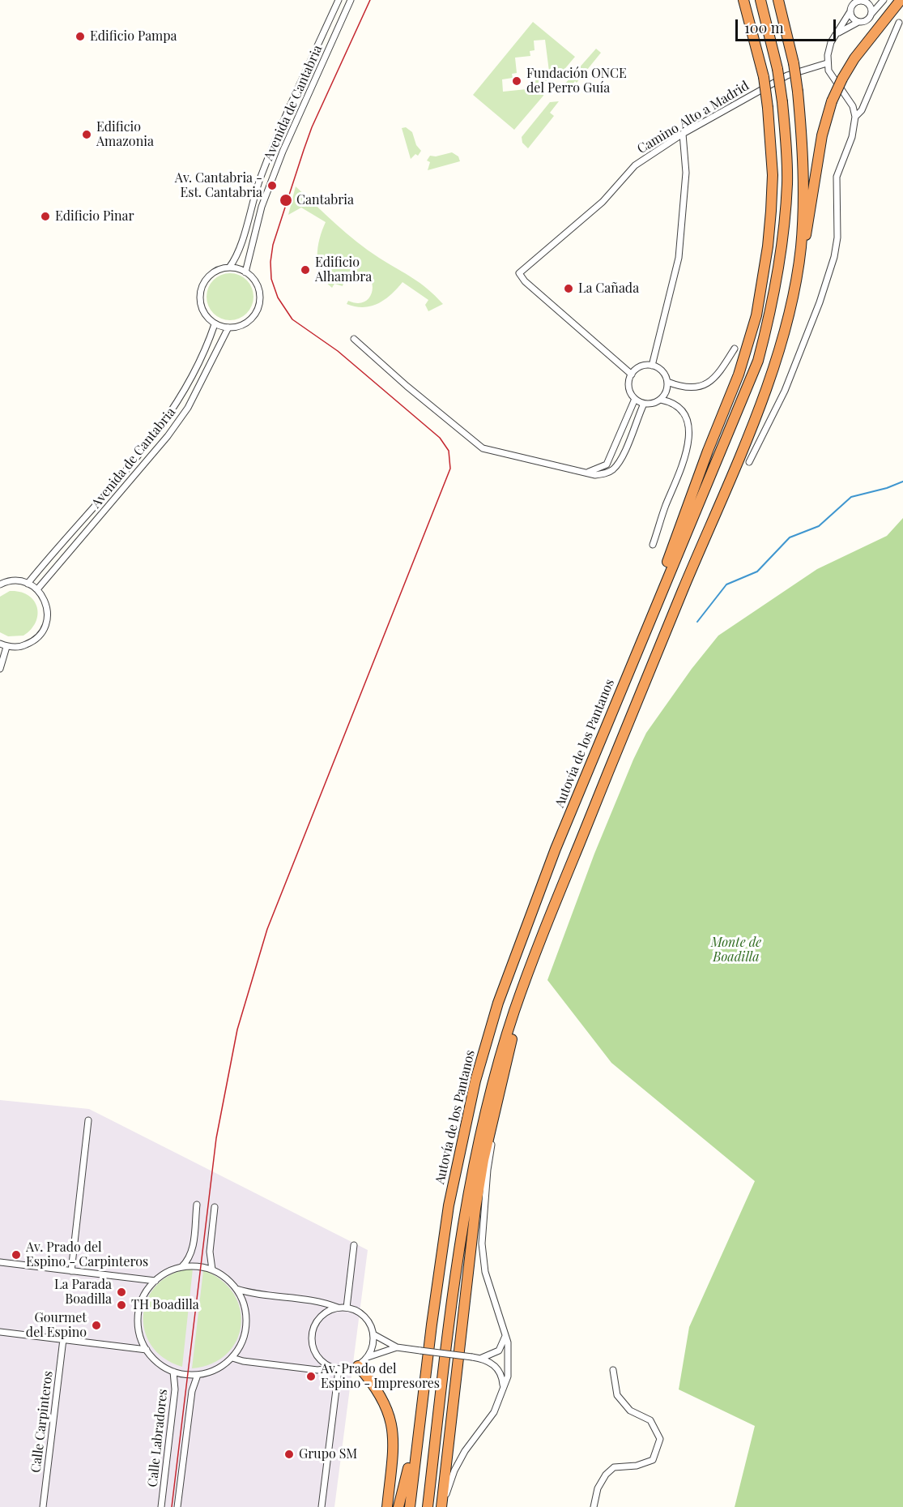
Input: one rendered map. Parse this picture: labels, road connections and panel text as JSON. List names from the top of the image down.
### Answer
{
  "streets": {
    "highway": ["Autovía de los Pantanos"],
    "street": [
      "Avenida de Cantabria",
      "Camino Alto a Madrid",
      "Calle Carpinteros",
      "Calle Labradores"
    ]
  },
  "parks": ["Monte de Boadilla"],
  "places": [
    "Edificio Pampa",
    "Fundación ONCE del Perro Guía",
    "Edificio Amazonia",
    "Av. Cantabria - Est. Cantabria",
    "Cantabria",
    "Edificio Pinar",
    "Edificio Alhambra",
    "La Cañada",
    "Av. Prado del Espino - Carpinteros",
    "La Parada Boadilla",
    "TH Boadilla",
    "Gourmet del Espino",
    "Av. Prado del Espino - Impresores",
    "Grupo SM"
  ],
  "scale_bar": "100 m"
}
